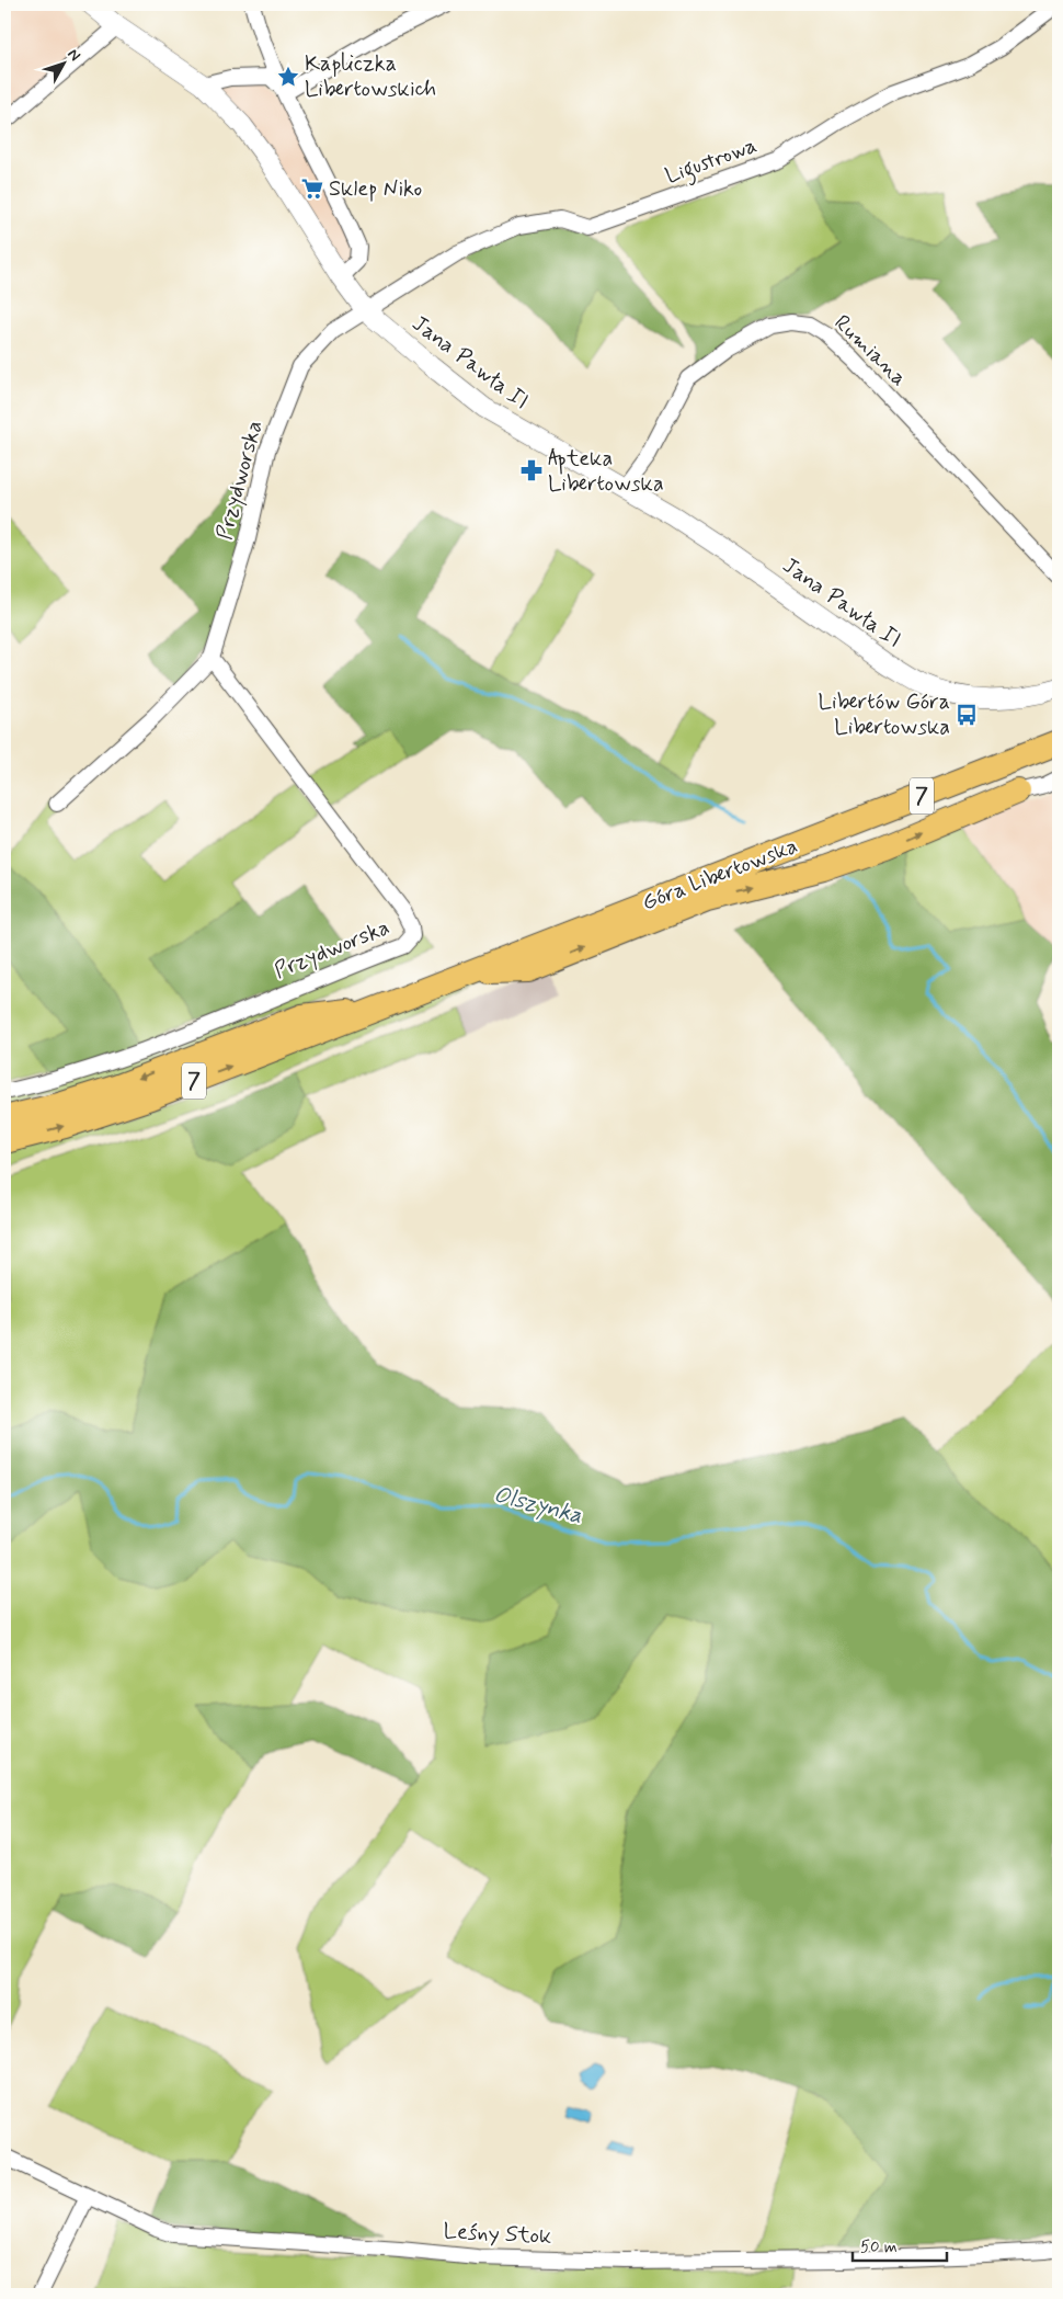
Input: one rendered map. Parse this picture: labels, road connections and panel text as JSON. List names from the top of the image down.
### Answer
{
  "streets": {
    "highway": ["7", "Góra Libertowska"],
    "street": [
      "Ligustrowa",
      "Rumiana",
      "Jana Pawła II",
      "Przydworska",
      "Leśny Stok"
    ]
  },
  "crossings": [
    ["Ligustrowa", "Jana Pawła II"],
    ["Ligustrowa", "Przydworska"],
    ["Rumiana", "Jana Pawła II"],
    ["Jana Pawła II", "Przydworska"],
    ["7", "Góra Libertowska"]
  ],
  "water": ["Olszynka"],
  "places": {
    "place": ["Kapliczka Libertowskich"],
    "supermarket": ["Sklep Niko"],
    "pharmacy": ["Apteka Libertowska"],
    "bus stop": ["Libertów Góra Libertowska"]
  },
  "scale_bar": "50 m",
  "north": "top right"
}
